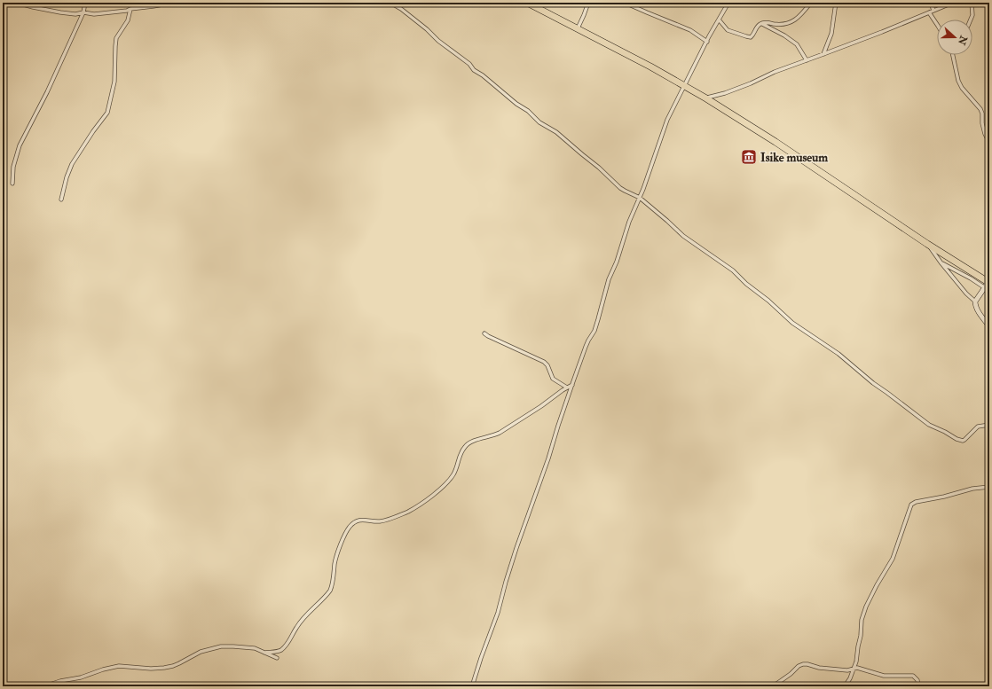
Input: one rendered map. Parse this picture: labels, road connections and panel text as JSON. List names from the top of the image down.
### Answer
{
  "places": {
    "museum": ["Isike museum"]
  },
  "north": "right"
}
